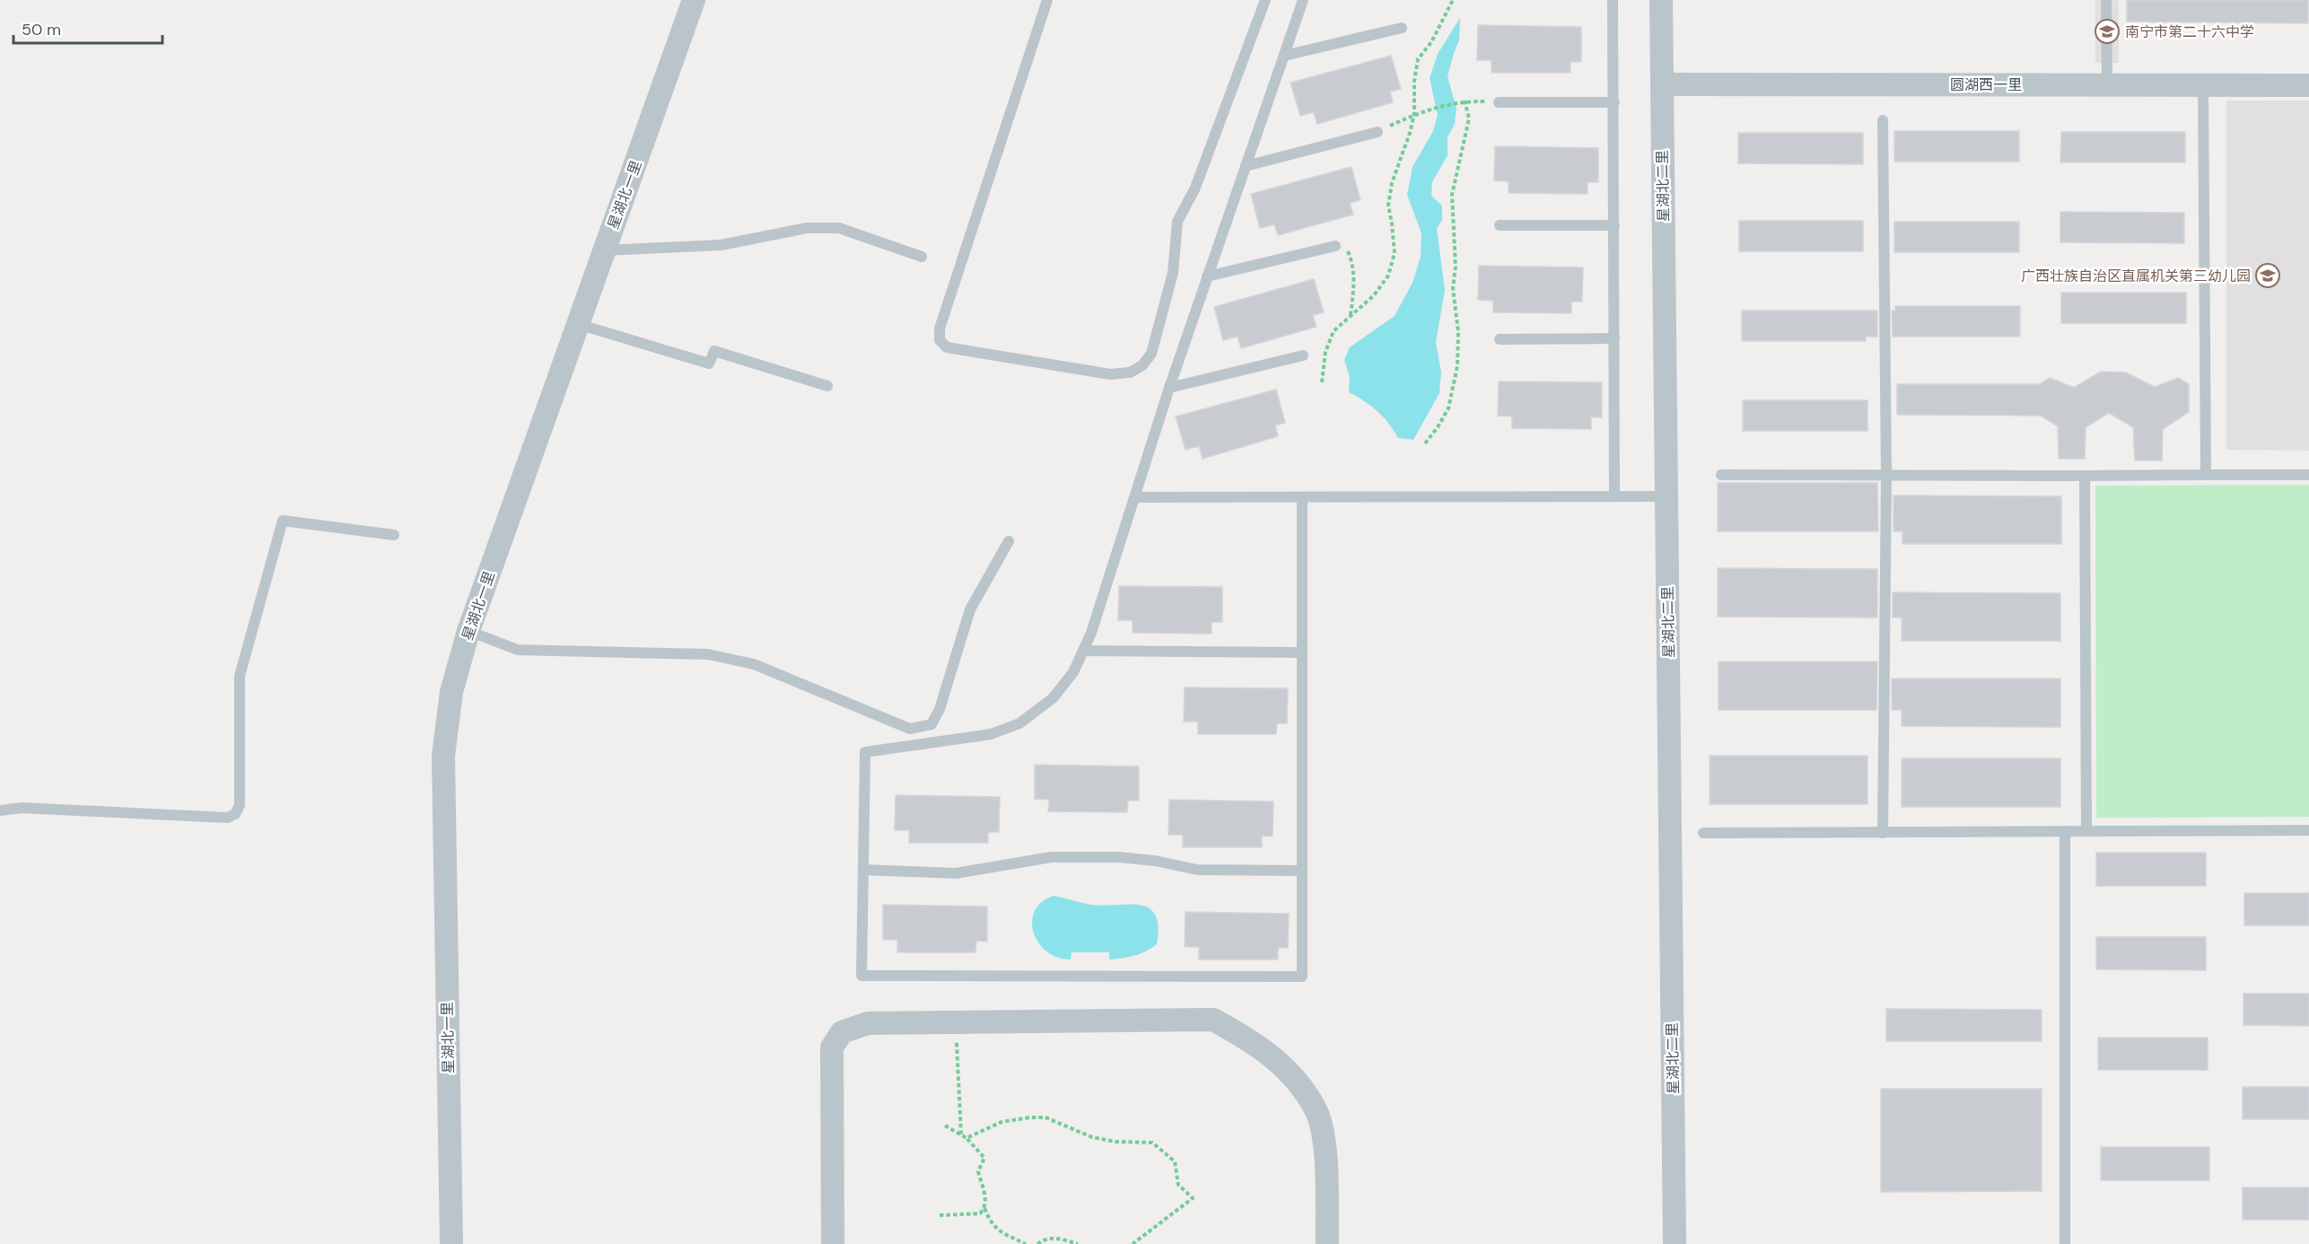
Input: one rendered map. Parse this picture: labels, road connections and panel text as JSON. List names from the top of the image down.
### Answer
{
  "streets": {
    "street": ["圆湖西一里", "星湖北二里", "星湖北一里"]
  },
  "crossings": [
    ["圆湖西一里", "星湖北二里"]
  ],
  "places": {
    "school or university": ["南宁市第二十六中学", "广西壮族自治区直属机关第三幼儿园"]
  },
  "scale_bar": "50 m"
}
